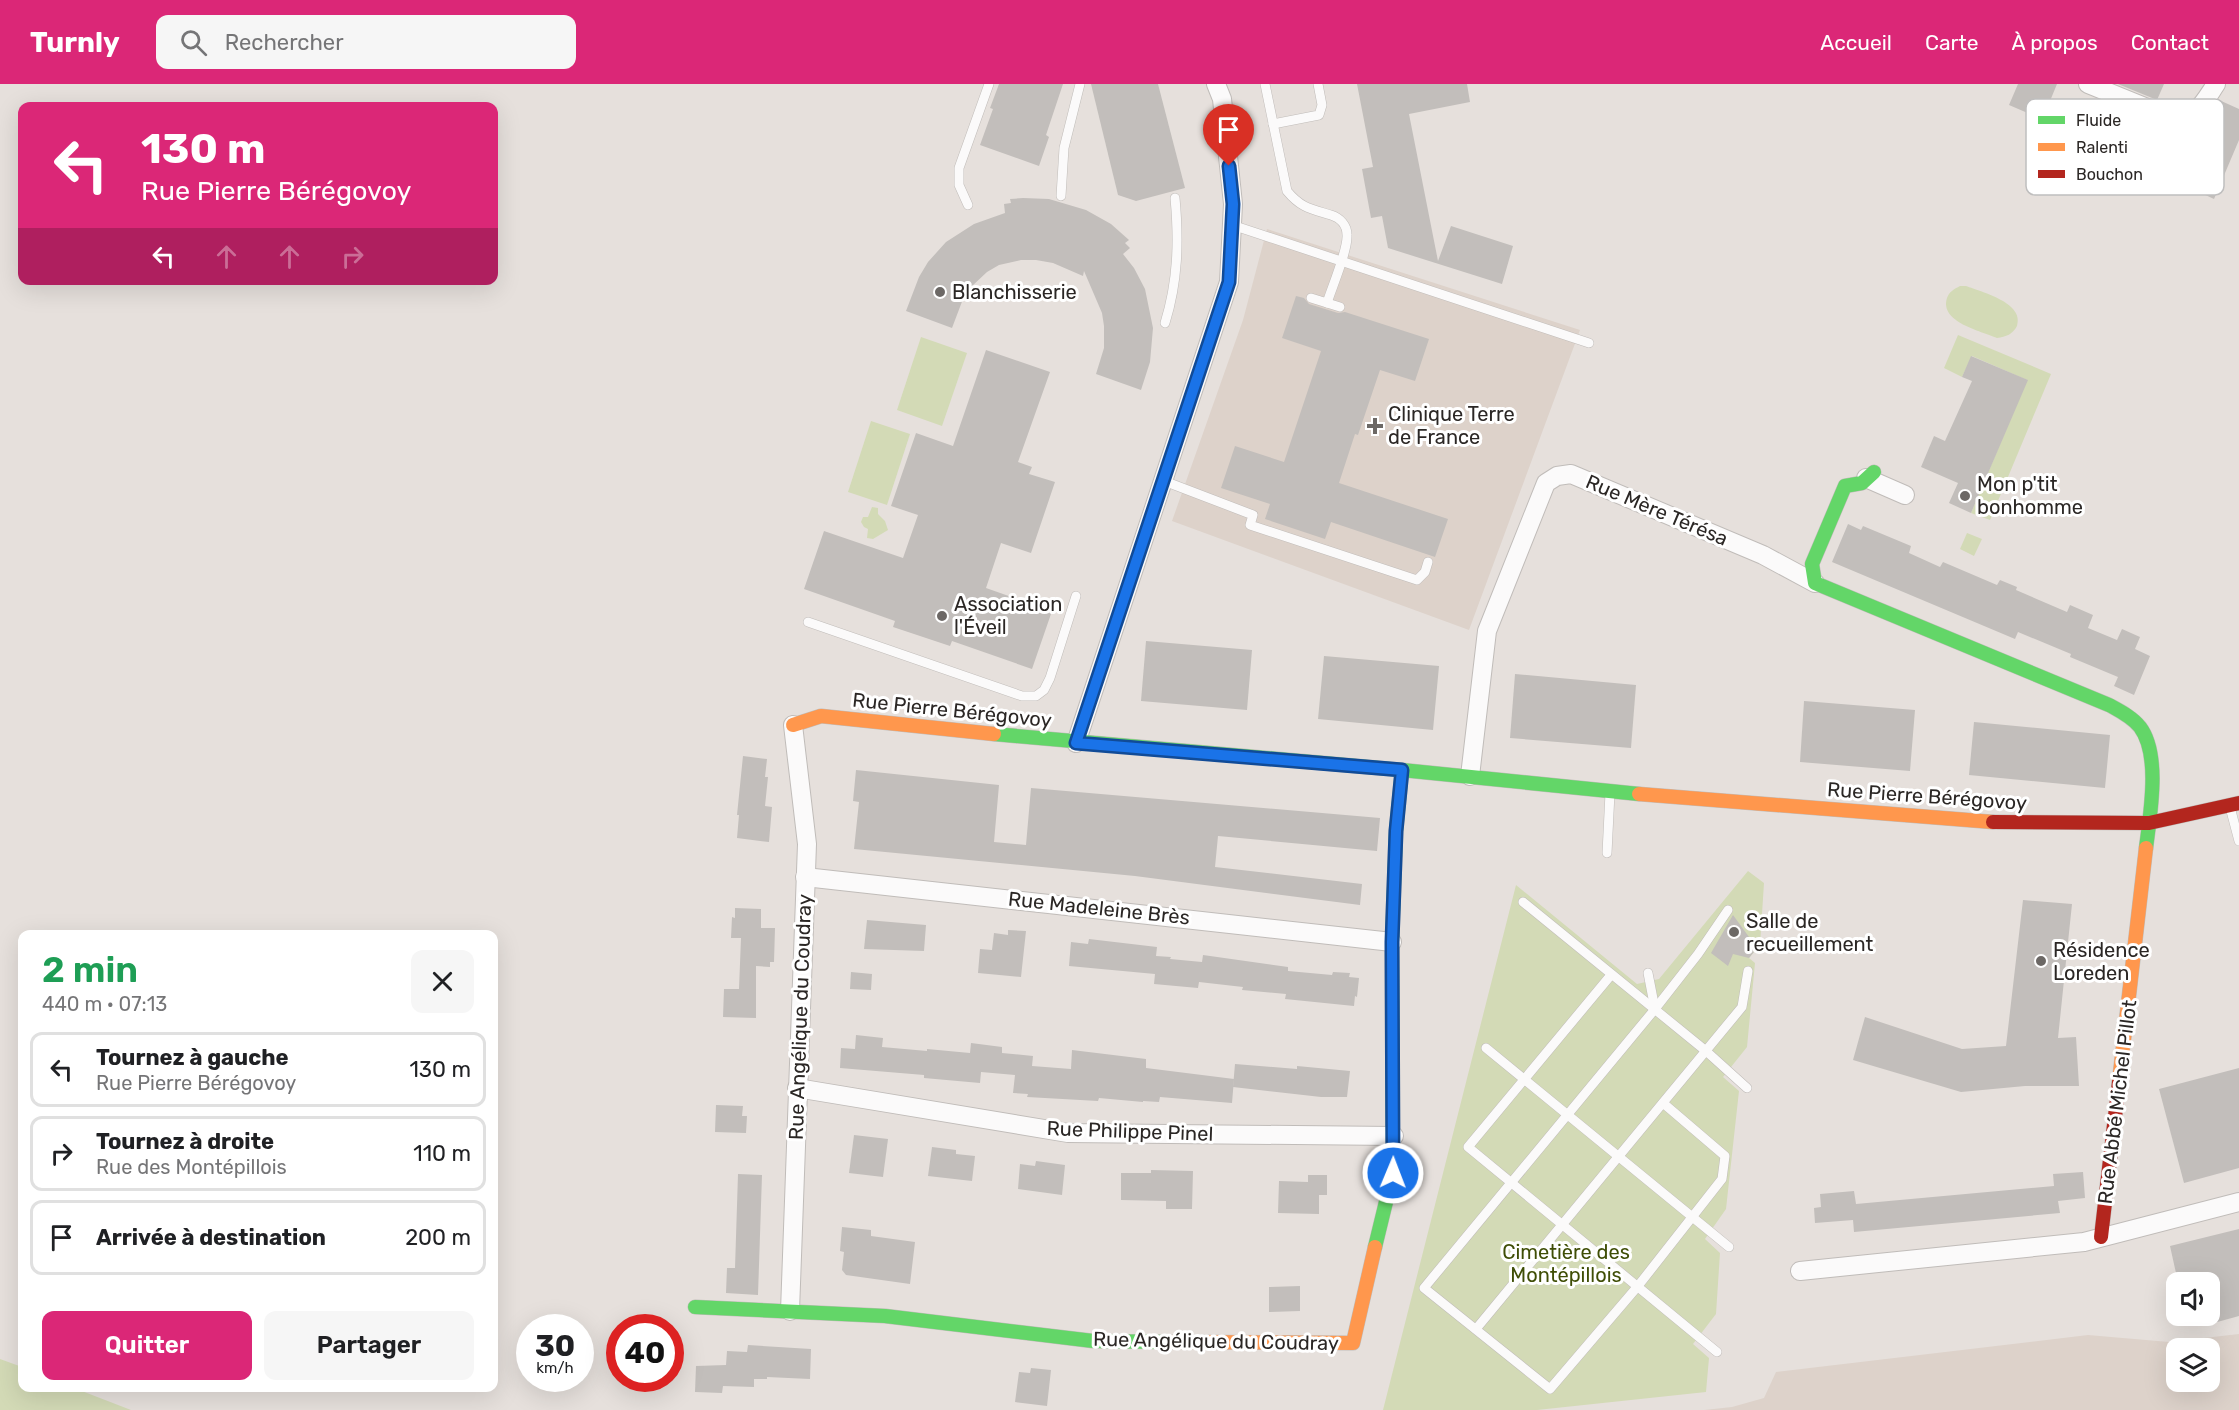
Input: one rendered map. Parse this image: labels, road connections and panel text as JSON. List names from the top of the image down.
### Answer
{
  "streets": {
    "street": [
      "Rue Mère Térésa",
      "Rue Pierre Bérégovoy",
      "Rue Madeleine Brès",
      "Rue Angélique du Coudray",
      "Rue Abbé Michel Pillot",
      "Rue Philippe Pinel"
    ]
  },
  "crossings": [
    ["Rue Mère Térésa", "Rue Pierre Bérégovoy"],
    ["Rue Mère Térésa", "Rue Abbé Michel Pillot"],
    ["Rue Pierre Bérégovoy", "Rue Angélique du Coudray"],
    ["Rue Pierre Bérégovoy", "Rue Abbé Michel Pillot"],
    ["Rue Madeleine Brès", "Rue Angélique du Coudray"],
    ["Rue Angélique du Coudray", "Rue Philippe Pinel"]
  ],
  "parks": ["Cimetière des Montépillois"],
  "places": {
    "other": [
      "Blanchisserie",
      "Mon p'tit bonhomme",
      "Association l'Éveil",
      "Salle de recueillement",
      "Résidence Loreden"
    ],
    "health": ["Clinique Terre de France"]
  },
  "legend": ["Fluide", "Ralenti", "Bouchon"],
  "page": {
    "header": "Turnly",
    "search": "Rechercher",
    "nav": [
      "Accueil",
      "Carte",
      "À propos",
      "Contact"
    ],
    "turn": ["130 m", "Rue Pierre Bérégovoy"],
    "heading": ["2 min", "440 m · 07:13"],
    "list": [
      {
        "name": "Tournez à gauche",
        "note": "Rue Pierre Bérégovoy",
        "value": "130 m"
      },
      {
        "name": "Tournez à droite",
        "note": "Rue des Montépillois",
        "value": "110 m"
      },
      {
        "name": "Arrivée à destination",
        "value": "200 m"
      }
    ],
    "buttons": ["Quitter", "Partager"],
    "speed": "30 km/h",
    "limit": "40"
  }
}
